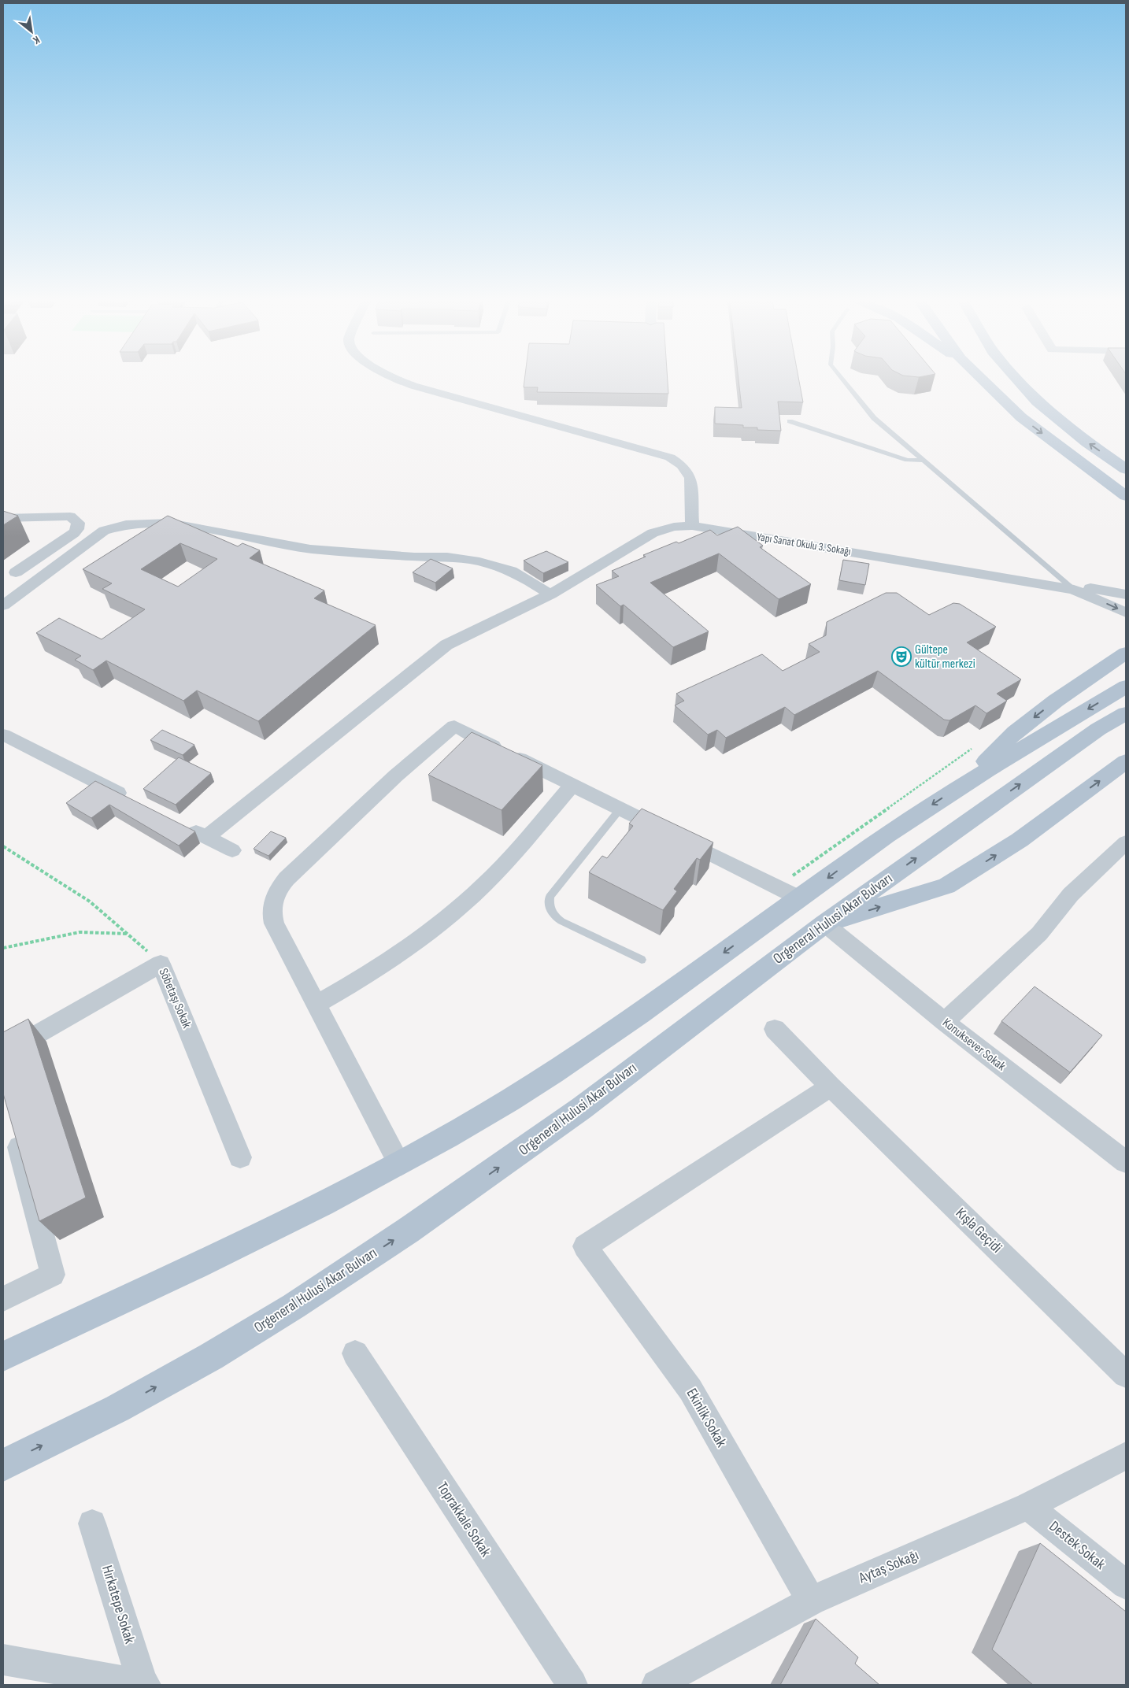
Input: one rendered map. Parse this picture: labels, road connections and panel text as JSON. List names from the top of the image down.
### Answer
{
  "streets": {
    "main road": ["Orgeneral Hulusi Akar Bulvarı"],
    "street": [
      "Yapı Sanat Okulu 3. Sokağı",
      "Söbetaşı Sokak",
      "Konuksever Sokak",
      "Kışla Geçidi",
      "Ekinlik Sokak",
      "Toprakkale Sokak",
      "Destek Sokak",
      "Aytaş Sokağı",
      "Hırkatepe Sokak"
    ]
  },
  "crossings": [
    ["Orgeneral Hulusi Akar Bulvarı", "Konuksever Sokak"],
    ["Kışla Geçidi", "Ekinlik Sokak"],
    ["Ekinlik Sokak", "Aytaş Sokağı"],
    ["Destek Sokak", "Aytaş Sokağı"]
  ],
  "places": {
    "theatre": ["Gültepe kültür merkezi"]
  },
  "north": "bottom right"
}
